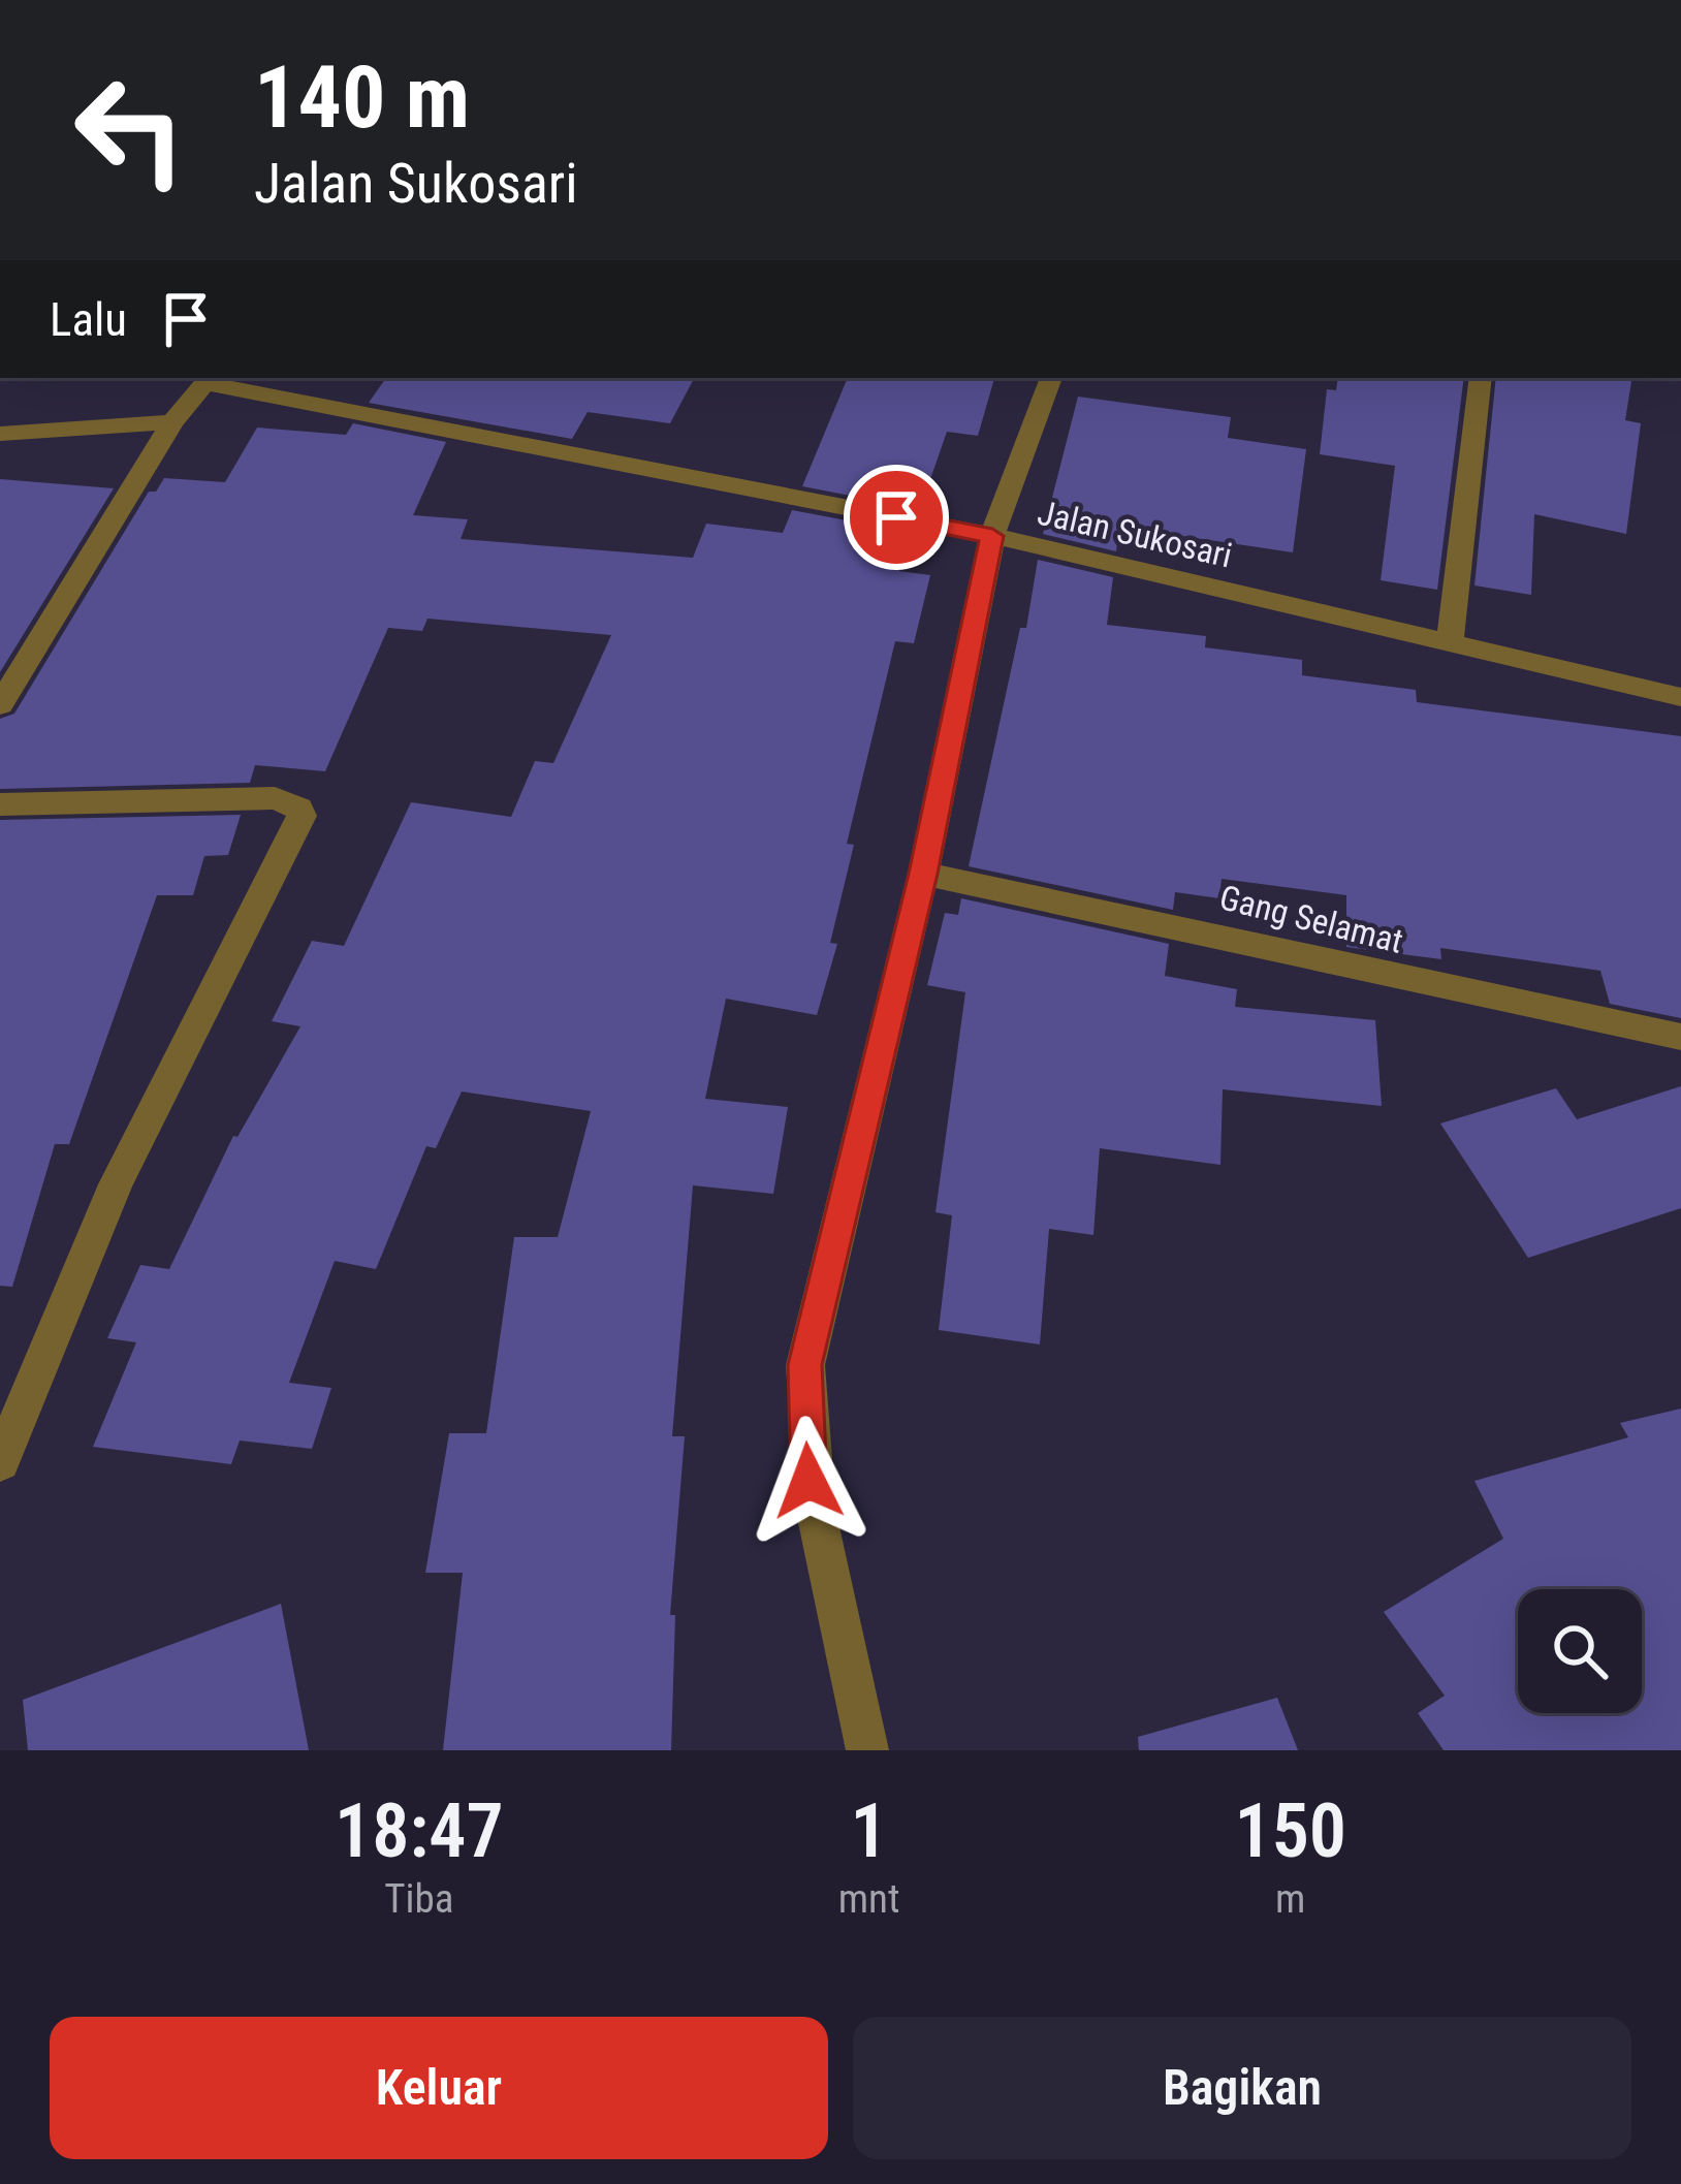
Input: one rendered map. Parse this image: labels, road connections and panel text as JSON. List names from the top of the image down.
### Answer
{
  "streets": {
    "street": ["Jalan Sukosari", "Gang Selamat"]
  },
  "page": {
    "turn": ["140 m", "Jalan Sukosari"],
    "then": "Lalu",
    "eta": [
      "18:47",
      "Tiba",
      "1",
      "mnt",
      "150",
      "m"
    ],
    "buttons": ["Keluar", "Bagikan"]
  }
}
